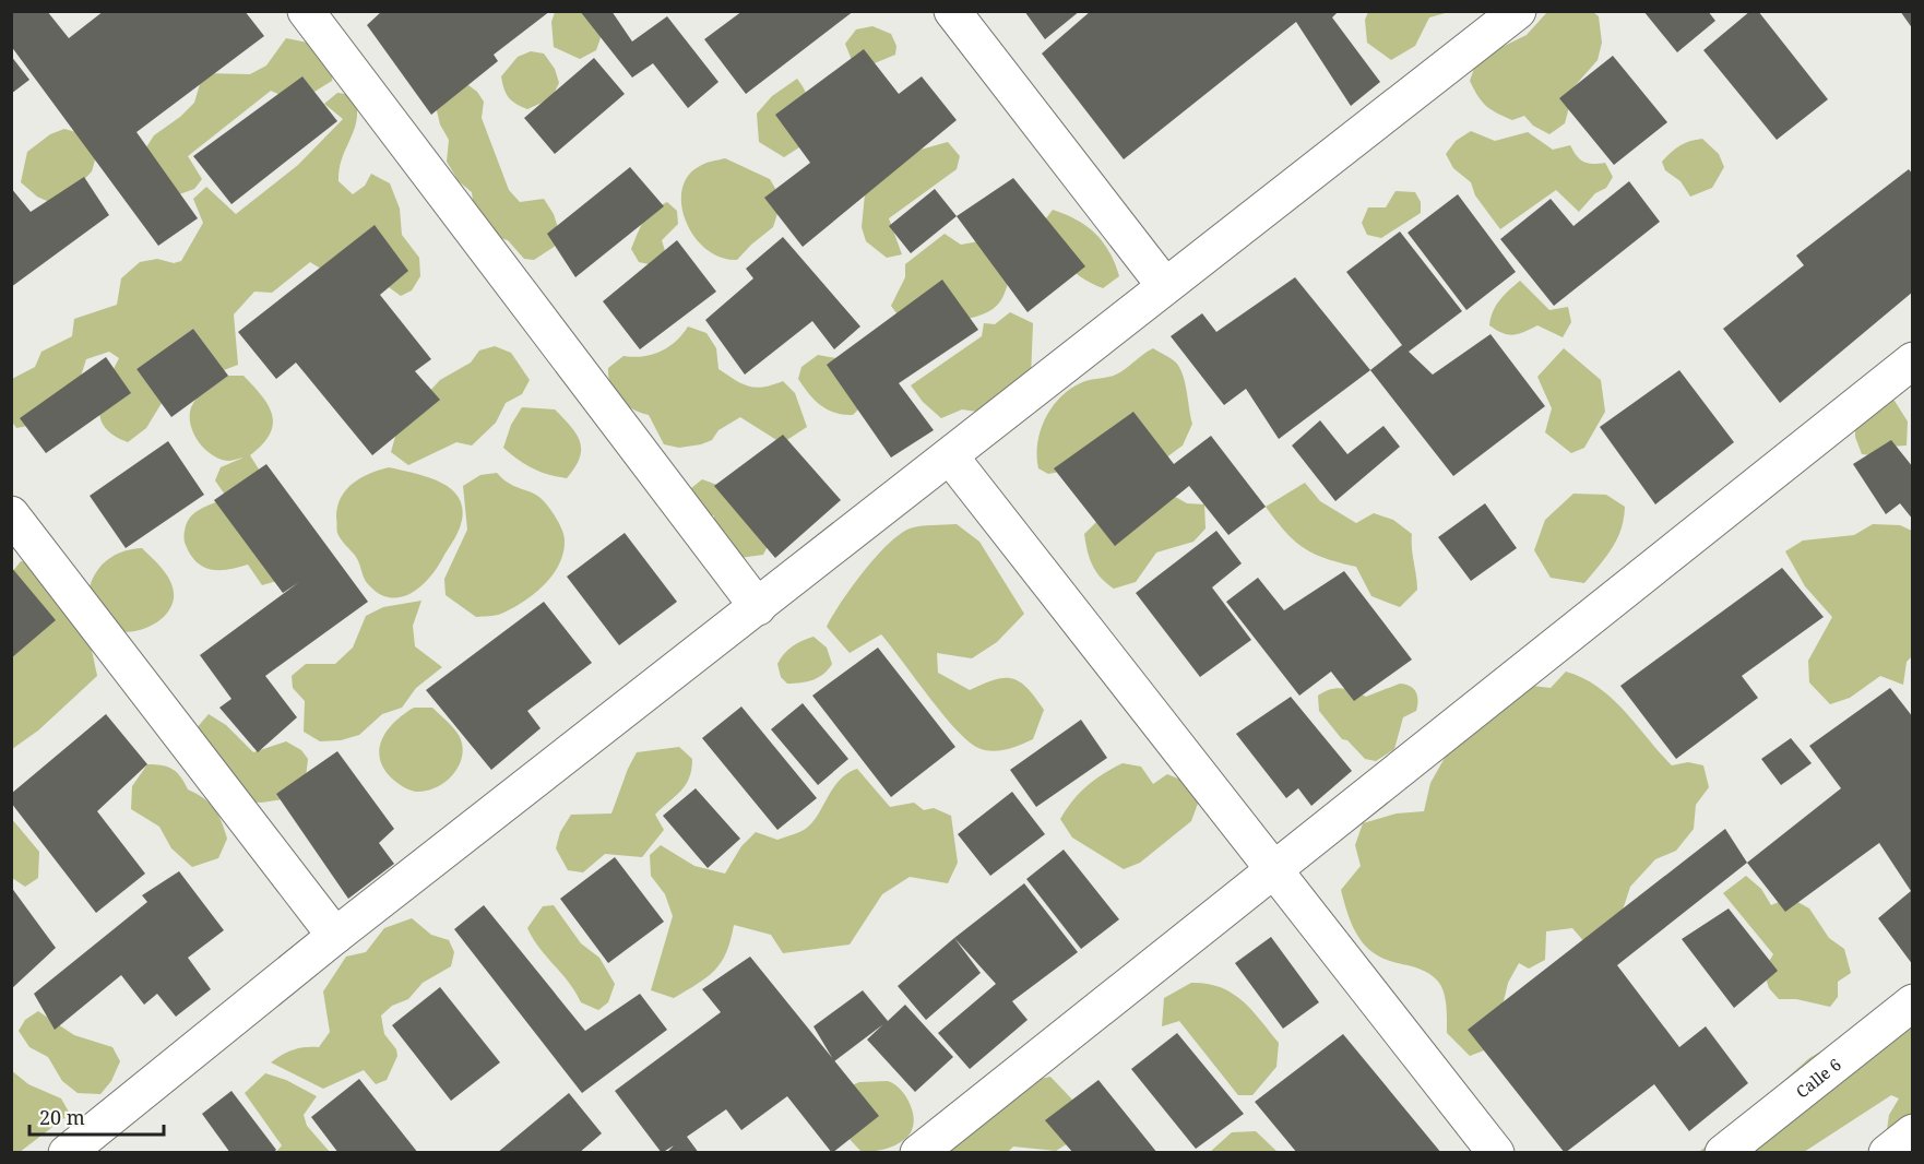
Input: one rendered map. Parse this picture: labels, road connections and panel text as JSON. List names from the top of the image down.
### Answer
{
  "streets": {
    "street": ["Calle 6"]
  },
  "scale_bar": "20 m"
}
